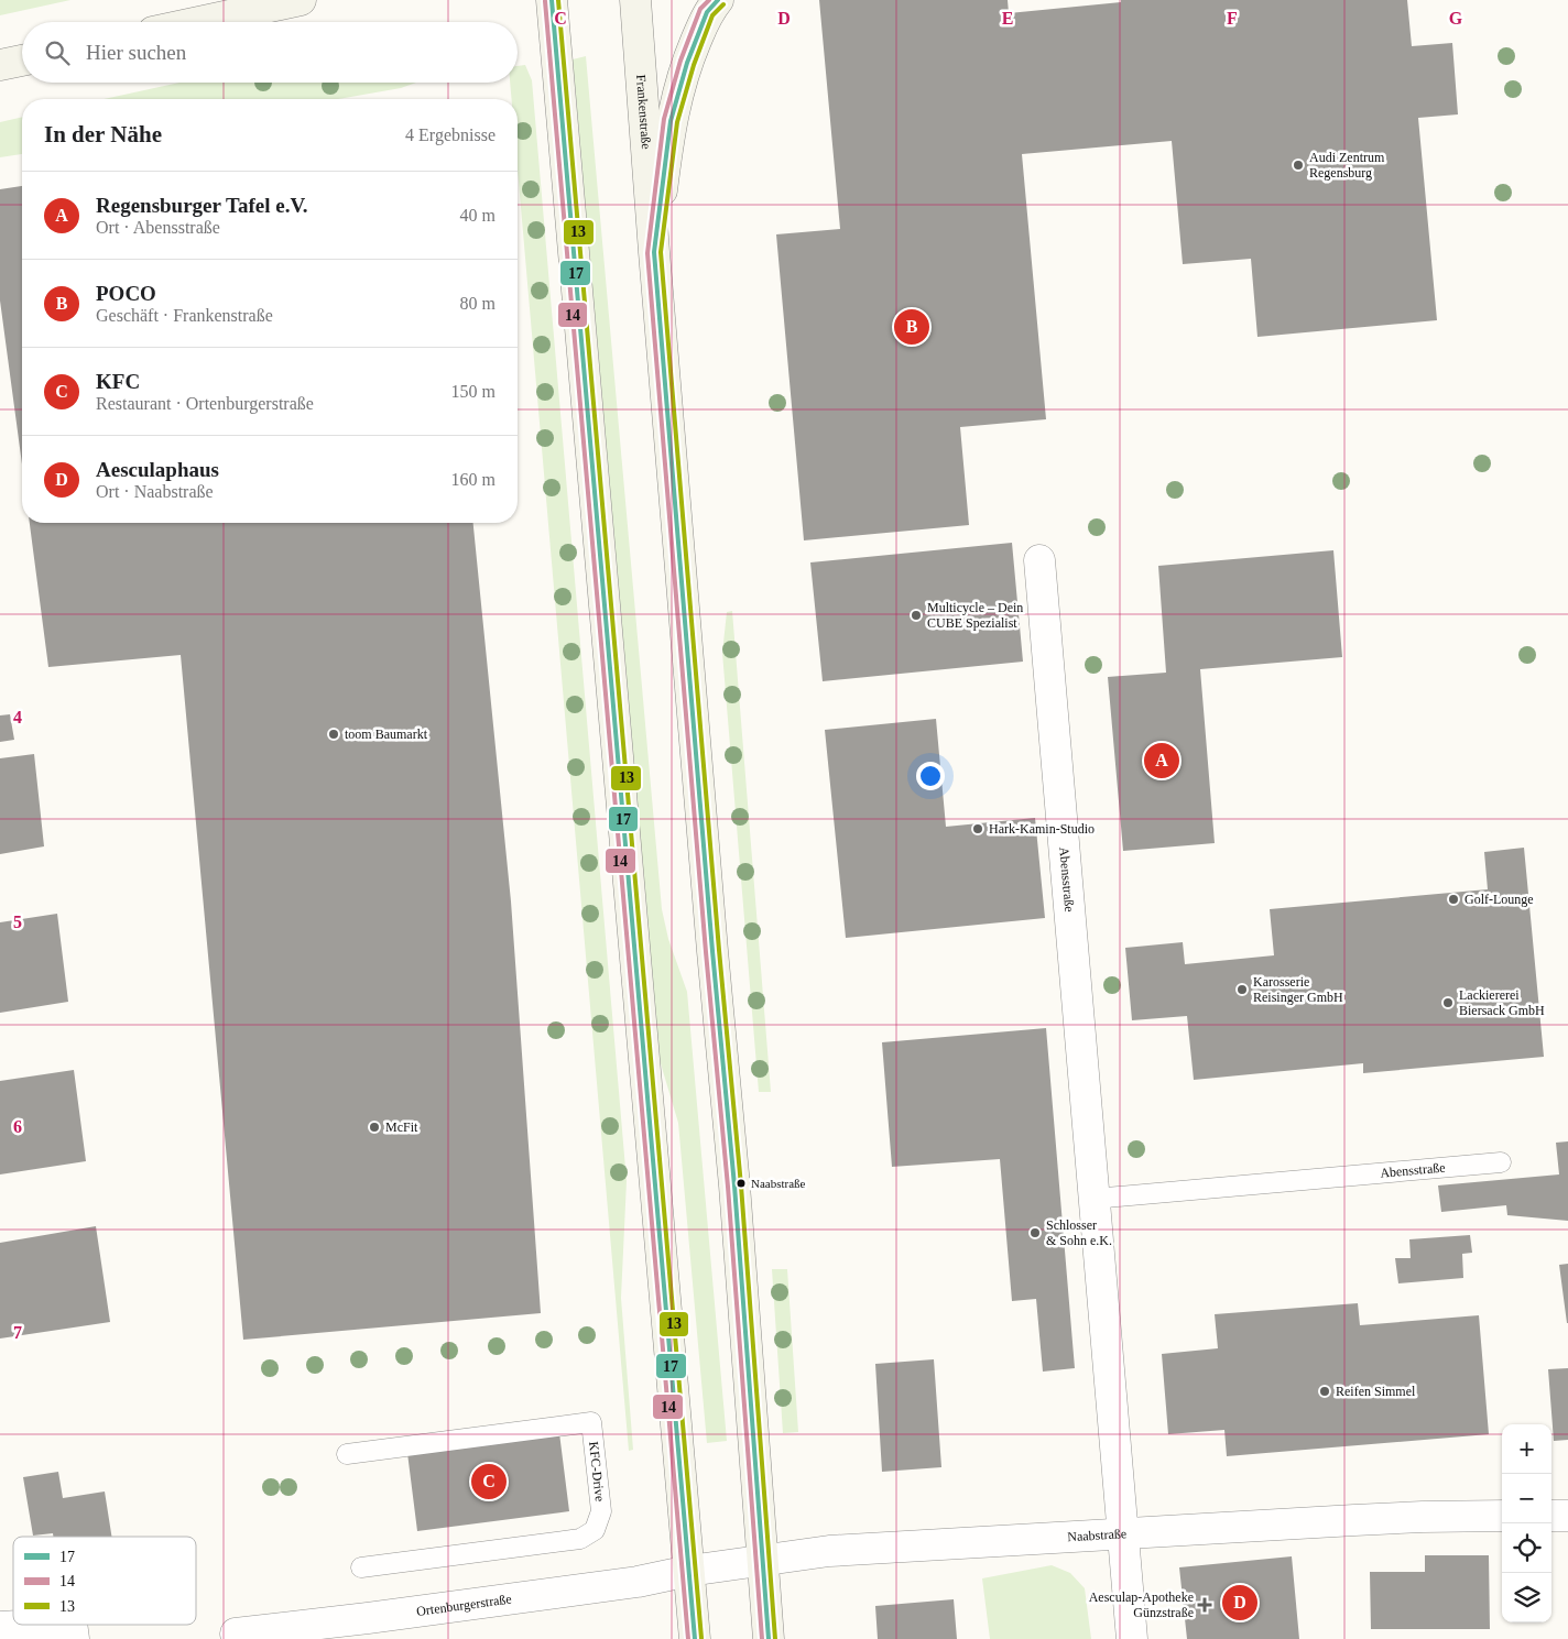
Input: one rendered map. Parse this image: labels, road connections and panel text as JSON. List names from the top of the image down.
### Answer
{
  "streets": {
    "main road": ["Frankenstraße"],
    "street": ["Abensstraße", "Naabstraße", "Ortenburgerstraße"],
    "lane": ["KFC-Drive"]
  },
  "crossings": [
    ["Frankenstraße", "Naabstraße"],
    ["Abensstraße", "Naabstraße"],
    ["Naabstraße", "Ortenburgerstraße"]
  ],
  "places": {
    "other": [
      "Audi Zentrum Regensburg",
      "Multicycle – Dein CUBE Spezialist",
      "toom Baumarkt",
      "Hark-Kamin-Studio",
      "Golf-Lounge",
      "Karosserie Reisinger GmbH",
      "Lackiererei Biersack GmbH",
      "McFit",
      "Naabstraße",
      "Schlosser & Sohn e.K.",
      "Reifen Simmel"
    ],
    "health": ["Aesculap-Apotheke Günzstraße"]
  },
  "lines": ["transit line 17", "transit line 14", "transit line 13"],
  "legend": ["17", "14", "13"],
  "page": {
    "search": "Hier suchen",
    "heading": ["In der Nähe", "4 Ergebnisse"],
    "list": [
      {
        "mark": "A",
        "name": "Regensburger Tafel e.V.",
        "note": "Ort · Abensstraße",
        "value": "40 m"
      },
      {
        "mark": "B",
        "name": "POCO",
        "note": "Geschäft · Frankenstraße",
        "value": "80 m"
      },
      {
        "mark": "C",
        "name": "KFC",
        "note": "Restaurant · Ortenburgerstraße",
        "value": "150 m"
      },
      {
        "mark": "D",
        "name": "Aesculaphaus",
        "note": "Ort · Naabstraße",
        "value": "160 m"
      }
    ],
    "pins": [
      "B",
      "A",
      "C",
      "D"
    ],
    "map_buttons": ["+", "−"]
  },
  "grid": {
    "columns": [
      "C",
      "D",
      "E",
      "F",
      "G"
    ],
    "rows": [
      "4",
      "5",
      "6",
      "7"
    ]
  }
}
